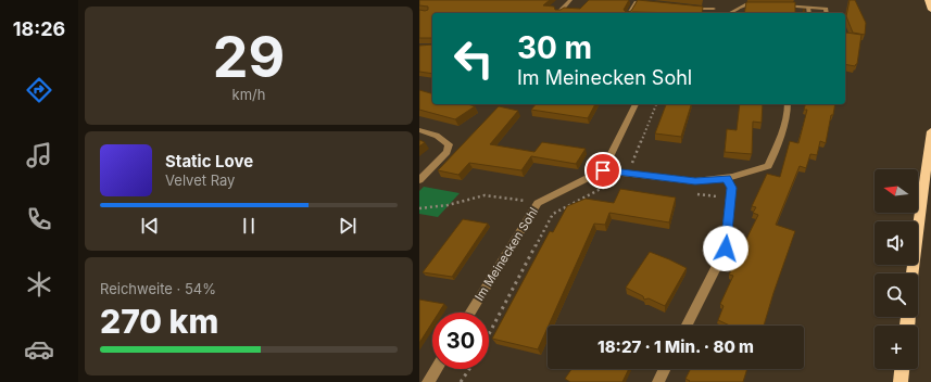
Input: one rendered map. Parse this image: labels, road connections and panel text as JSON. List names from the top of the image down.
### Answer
{
  "streets": {
    "street": ["Im Meinecken Sohl"]
  },
  "north": "left",
  "page": {
    "tabs": "18:26",
    "tile": [
      ["29", "km/h"],
      ["Reichweite · 54%", "270 km"]
    ],
    "turn": ["30 m", "Im Meinecken Sohl"],
    "song": ["Static Love", "Velvet Ray"],
    "map_buttons": "+",
    "limit": "30",
    "trip": "18:27 · 1 Min. · 80 m"
  }
}
